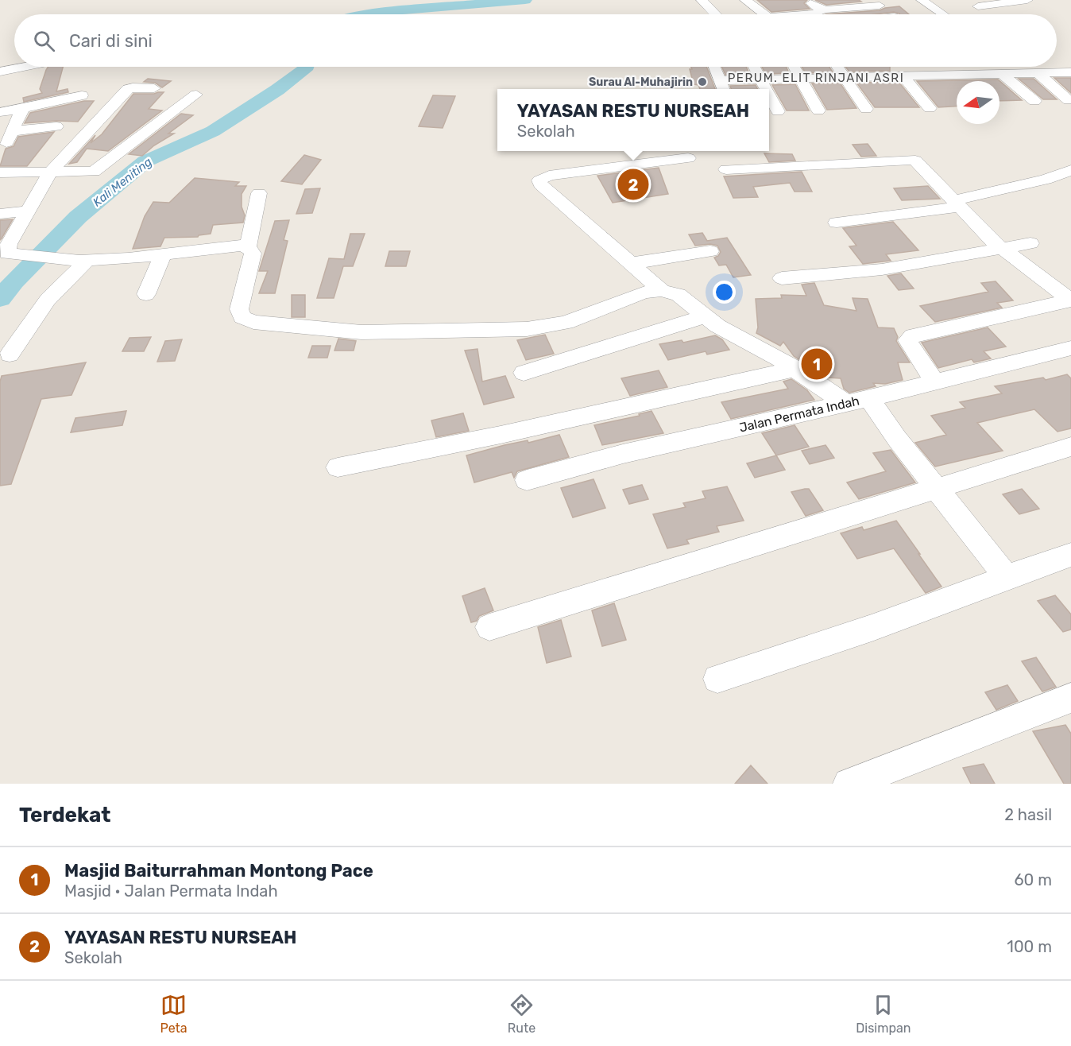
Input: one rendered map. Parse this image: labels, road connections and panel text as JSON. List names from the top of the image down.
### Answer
{
  "streets": {
    "street": ["Jalan Permata Indah"]
  },
  "districts": ["PERUM. ELIT RINJANI ASRI"],
  "water": ["Kali Meniting"],
  "places": ["Surau Al-Muhajirin"],
  "north": "left",
  "page": {
    "search": "Cari di sini",
    "popup": ["YAYASAN RESTU NURSEAH", "Sekolah"],
    "pins": ["2", "1"],
    "heading": ["Terdekat", "2 hasil"],
    "list": [
      {
        "mark": "1",
        "name": "Masjid Baiturrahman Montong Pace",
        "note": "Masjid · Jalan Permata Indah",
        "value": "60 m"
      },
      {
        "mark": "2",
        "name": "YAYASAN RESTU NURSEAH",
        "note": "Sekolah",
        "value": "100 m"
      }
    ],
    "nav": ["Peta", "Rute", "Disimpan"]
  }
}
